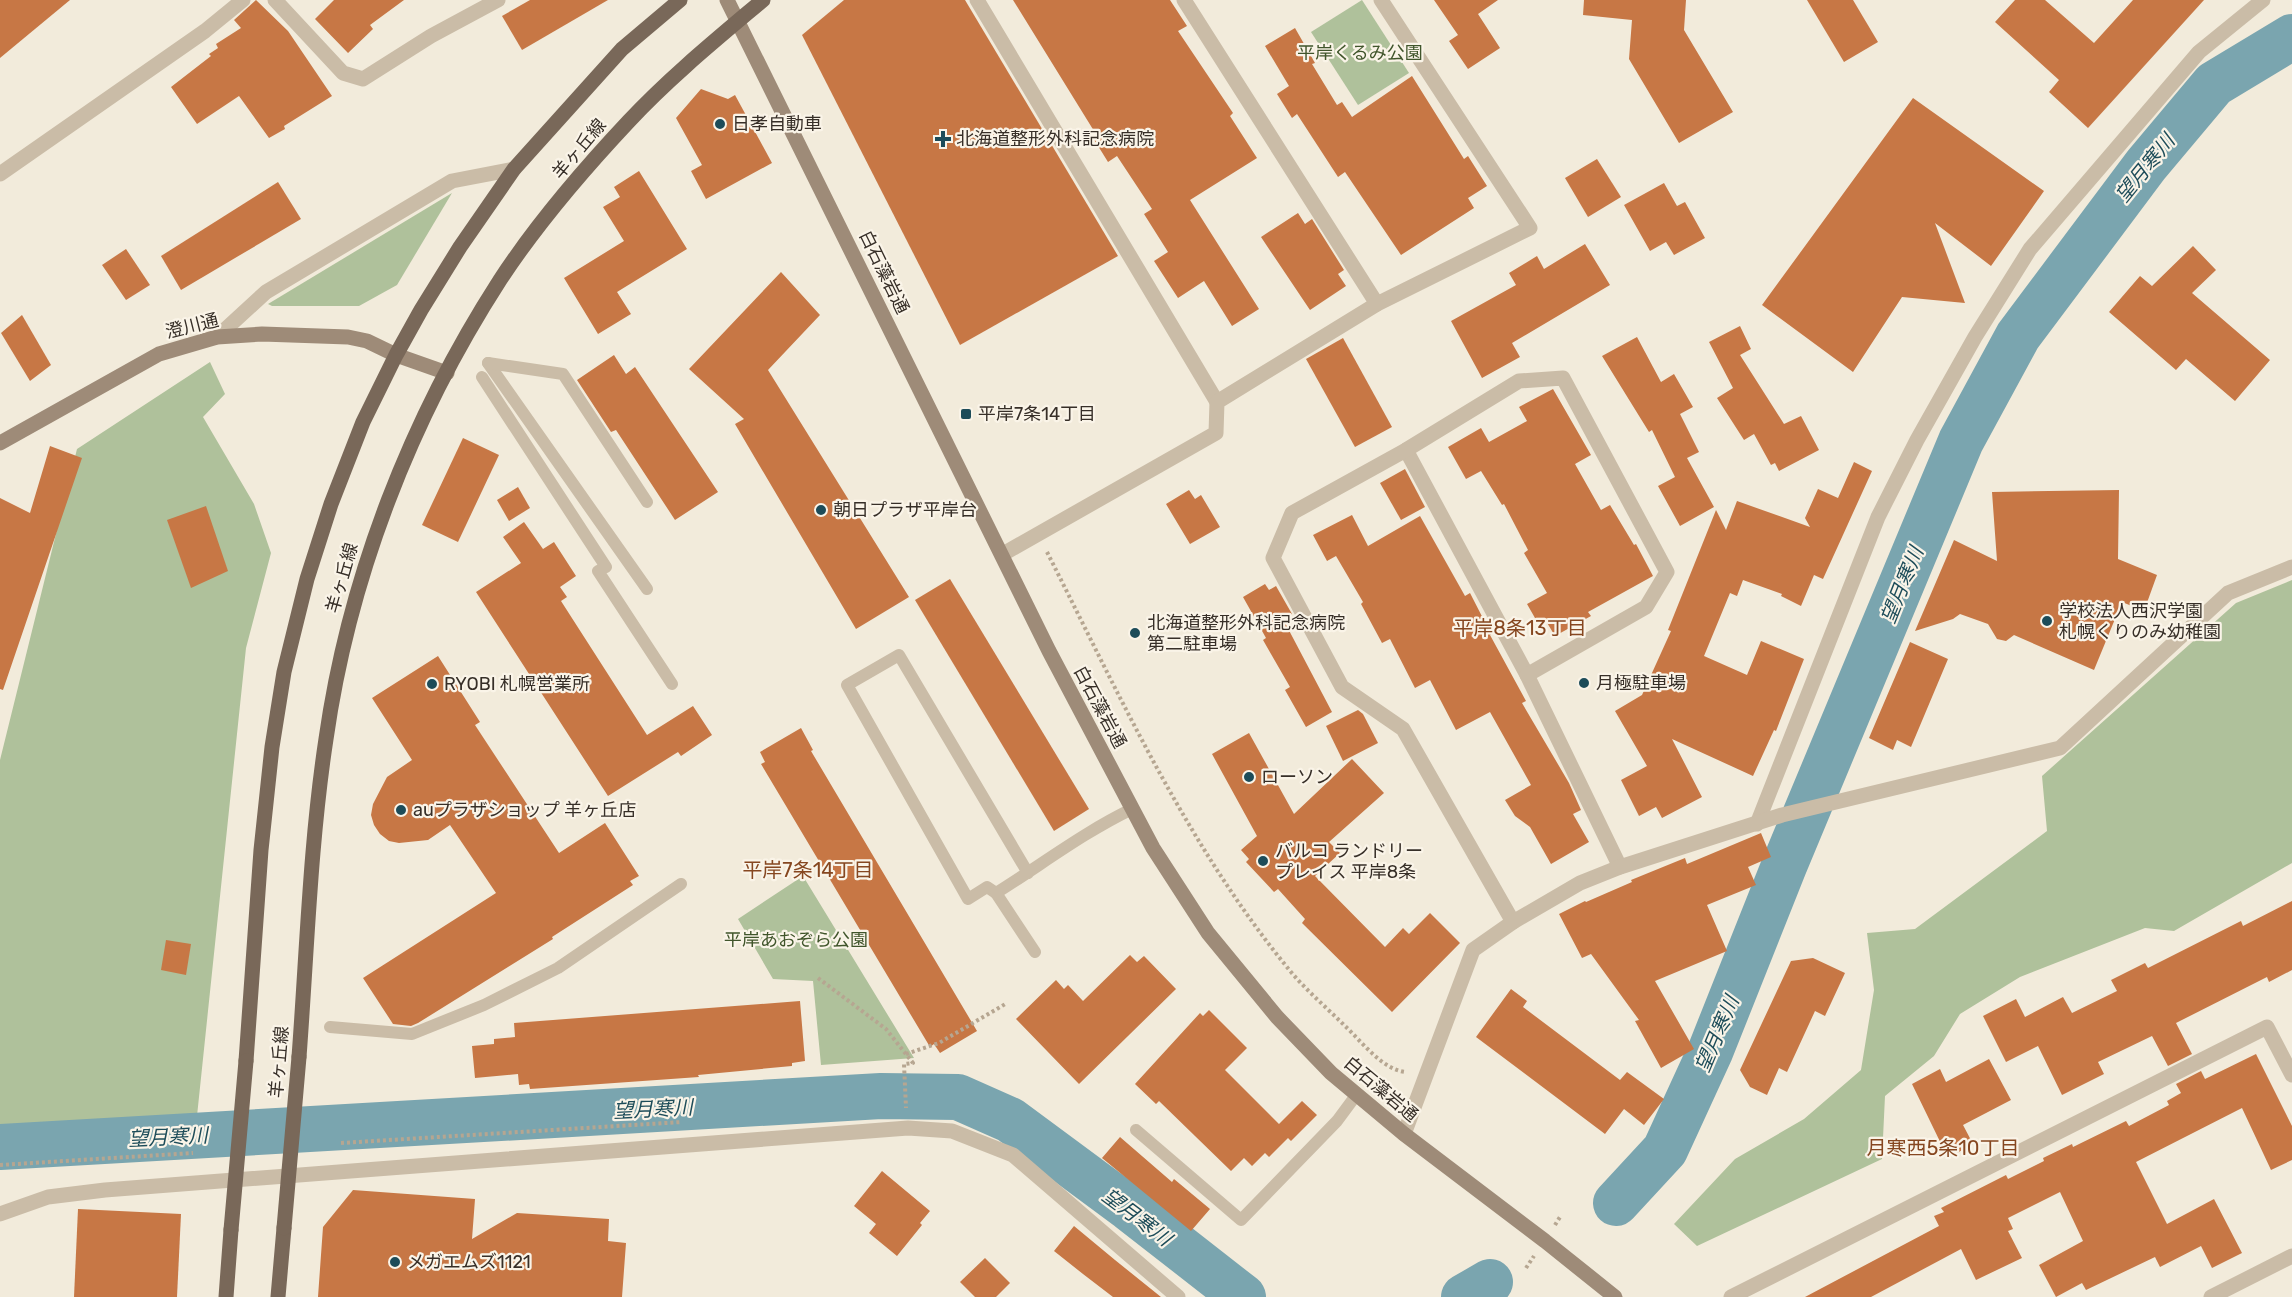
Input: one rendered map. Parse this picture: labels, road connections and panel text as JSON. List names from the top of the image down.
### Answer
{
  "streets": {
    "main road": ["羊ヶ丘線", "白石藻岩通", "澄川通"]
  },
  "crossings": [
    ["羊ヶ丘線", "白石藻岩通"],
    ["羊ヶ丘線", "澄川通"]
  ],
  "districts": ["平岸8条13丁目", "平岸7条14丁目", "月寒西5条10丁目"],
  "water": ["望月寒川"],
  "parks": ["平岸くるみ公園", "平岸あおぞら公園"],
  "places": {
    "other": [
      "日孝自動車",
      "朝日プラザ平岸台",
      "学校法人西沢学園 札幌くりのみ幼稚園",
      "北海道整形外科記念病院 第二駐車場",
      "月極駐車場",
      "RYOBI 札幌営業所",
      "ローソン",
      "auプラザショップ 羊ヶ丘店",
      "バルコ ランドリー プレイス 平岸8条",
      "メガエムズ1121"
    ],
    "health": ["北海道整形外科記念病院"],
    "transit": ["平岸7条14丁目"]
  }
}
